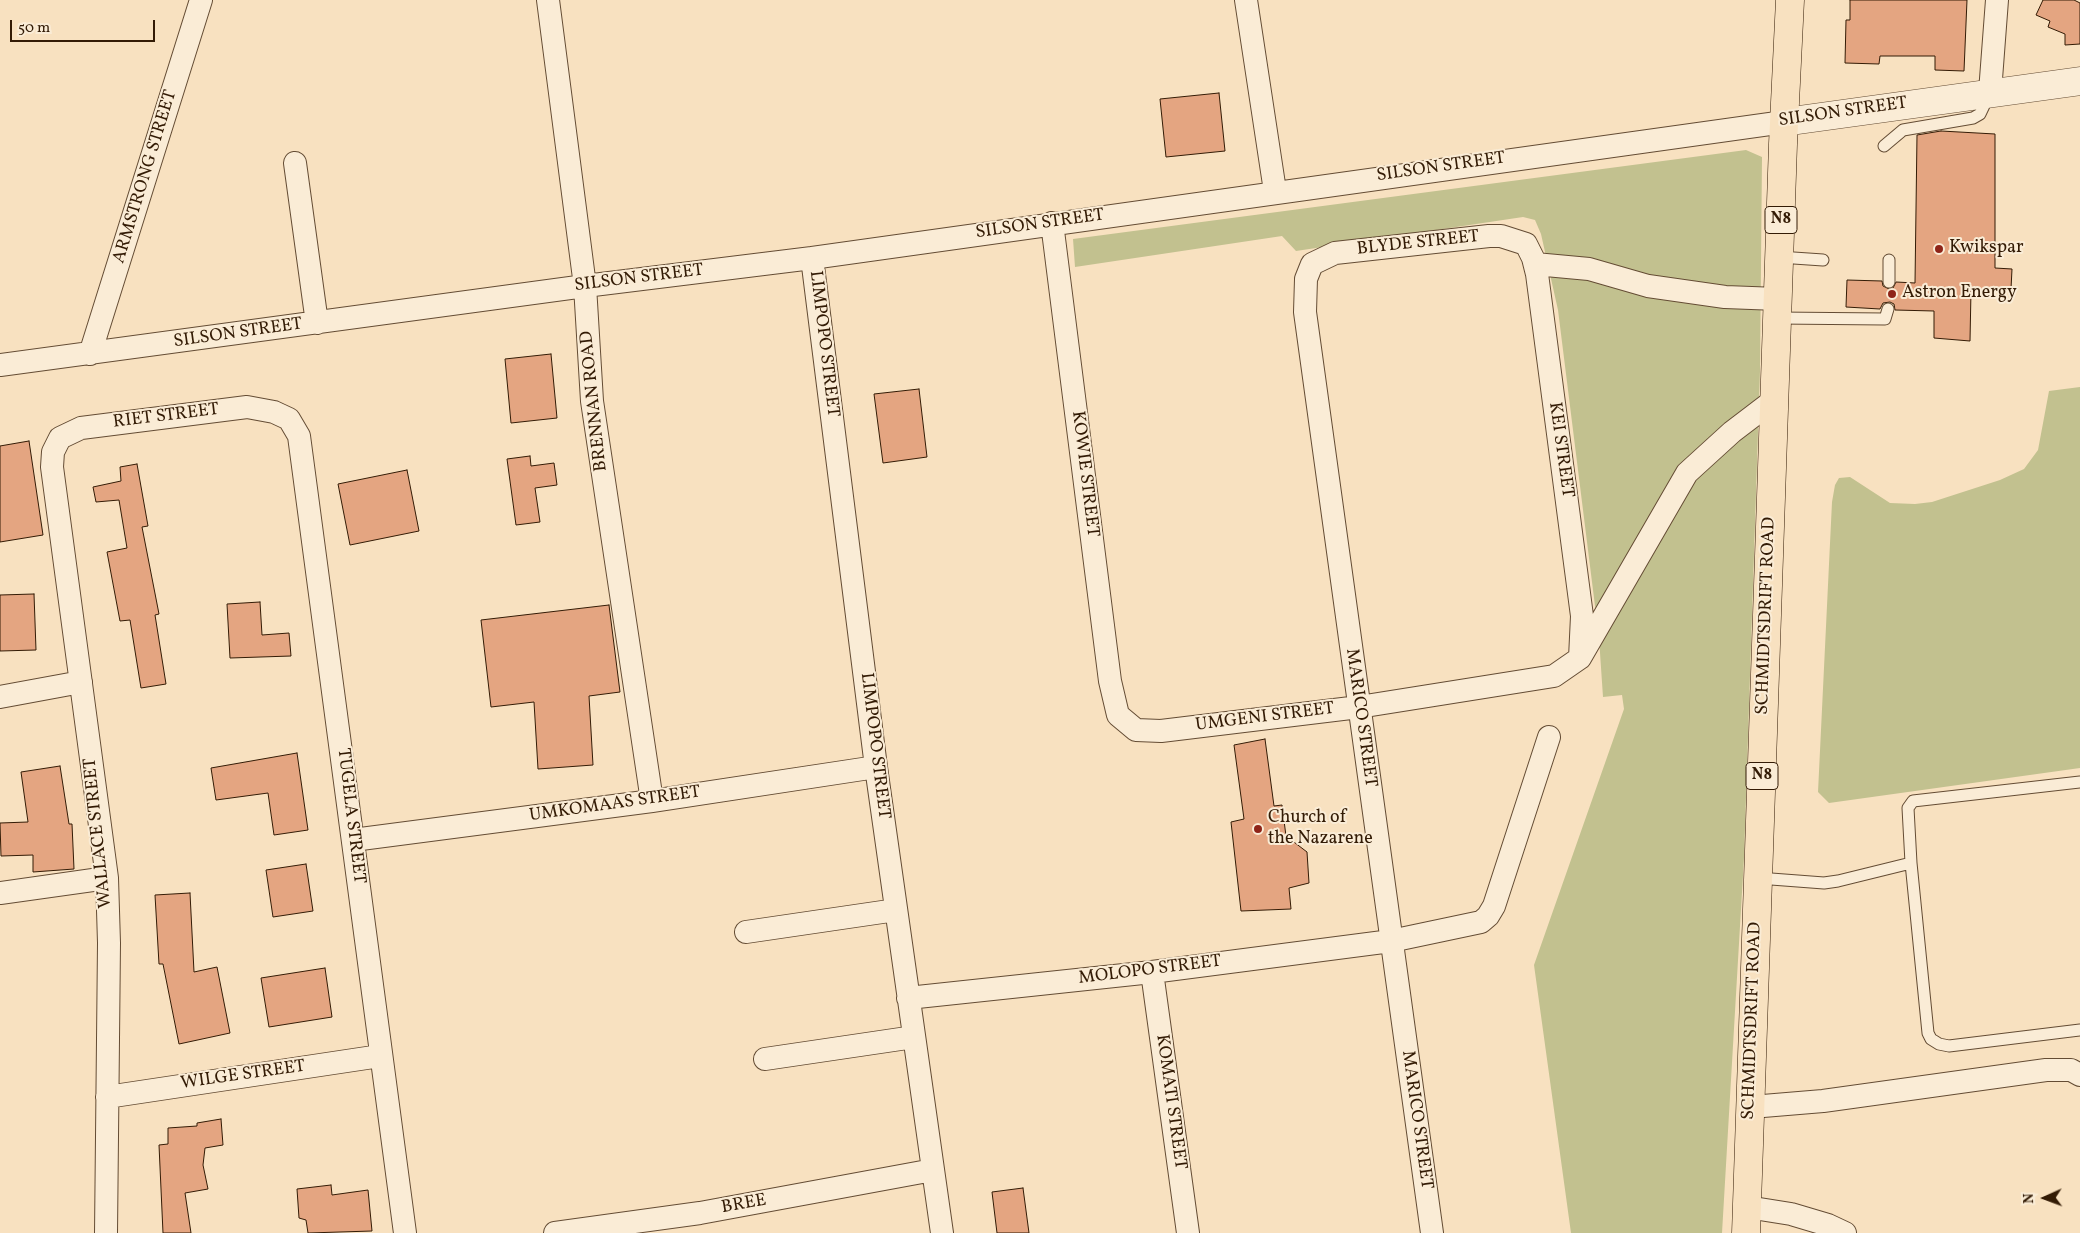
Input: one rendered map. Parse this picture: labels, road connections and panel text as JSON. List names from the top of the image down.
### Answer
{
  "streets": {
    "highway": ["N8", "SCHMIDTSDRIFT ROAD"],
    "street": [
      "SILSON STREET",
      "ARMSTRONG STREET",
      "BLYDE STREET",
      "LIMPOPO STREET",
      "BRENNAN ROAD",
      "RIET STREET",
      "KEI STREET",
      "KOWIE STREET",
      "UMGENI STREET",
      "MARICO STREET",
      "UMKOMAAS STREET",
      "TUGELA STREET",
      "WALLACE STREET",
      "MOLOPO STREET",
      "WILGE STREET",
      "KOMATI STREET",
      "BREE"
    ]
  },
  "crossings": [
    ["SILSON STREET", "ARMSTRONG STREET"],
    ["SILSON STREET", "LIMPOPO STREET"],
    ["SILSON STREET", "BRENNAN ROAD"],
    ["SILSON STREET", "KOWIE STREET"],
    ["SILSON STREET", "SCHMIDTSDRIFT ROAD"],
    ["BLYDE STREET", "KEI STREET"],
    ["BLYDE STREET", "SCHMIDTSDRIFT ROAD"],
    ["BLYDE STREET", "MARICO STREET"],
    ["LIMPOPO STREET", "UMKOMAAS STREET"],
    ["LIMPOPO STREET", "MOLOPO STREET"],
    ["LIMPOPO STREET", "BREE"],
    ["BRENNAN ROAD", "UMKOMAAS STREET"],
    ["RIET STREET", "TUGELA STREET"],
    ["RIET STREET", "WALLACE STREET"],
    ["KEI STREET", "UMGENI STREET"],
    ["KOWIE STREET", "UMGENI STREET"],
    ["UMGENI STREET", "MARICO STREET"],
    ["MARICO STREET", "MOLOPO STREET"],
    ["UMKOMAAS STREET", "TUGELA STREET"],
    ["TUGELA STREET", "WILGE STREET"],
    ["WALLACE STREET", "WILGE STREET"],
    ["MOLOPO STREET", "KOMATI STREET"]
  ],
  "places": ["Kwikspar", "Astron Energy", "Church of the Nazarene"],
  "scale_bar": "50 m",
  "north": "left"
}
